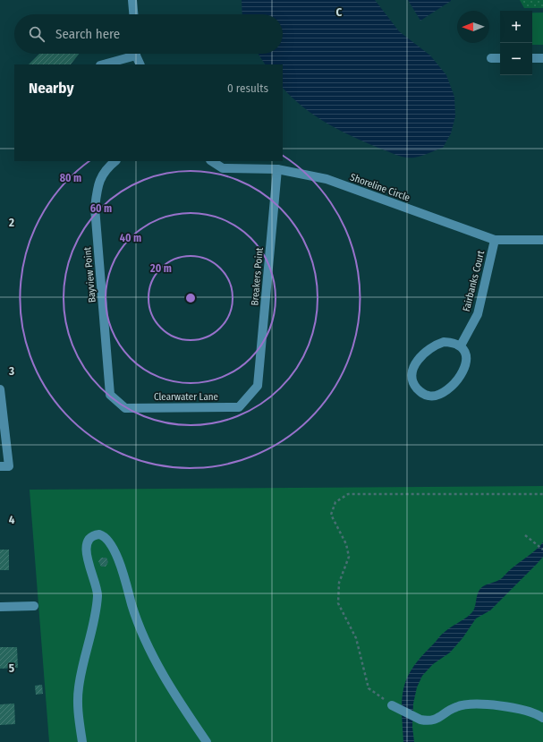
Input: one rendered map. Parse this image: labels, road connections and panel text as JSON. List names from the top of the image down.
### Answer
{
  "streets": {
    "street": [
      "Shoreline Circle",
      "Bayview Point",
      "Breakers Point",
      "Fairbanks Court",
      "Clearwater Lane"
    ]
  },
  "crossings": [
    ["Shoreline Circle", "Breakers Point"],
    ["Shoreline Circle", "Fairbanks Court"],
    ["Bayview Point", "Clearwater Lane"],
    ["Breakers Point", "Clearwater Lane"]
  ],
  "north": "left",
  "page": {
    "map_buttons": ["+", "−"],
    "search": "Search here",
    "heading": ["Nearby", "0 results"]
  },
  "grid": {
    "columns": ["C"],
    "rows": [
      "2",
      "3",
      "4",
      "5"
    ]
  },
  "rings": [
    "80 m",
    "60 m",
    "40 m",
    "20 m"
  ]
}
